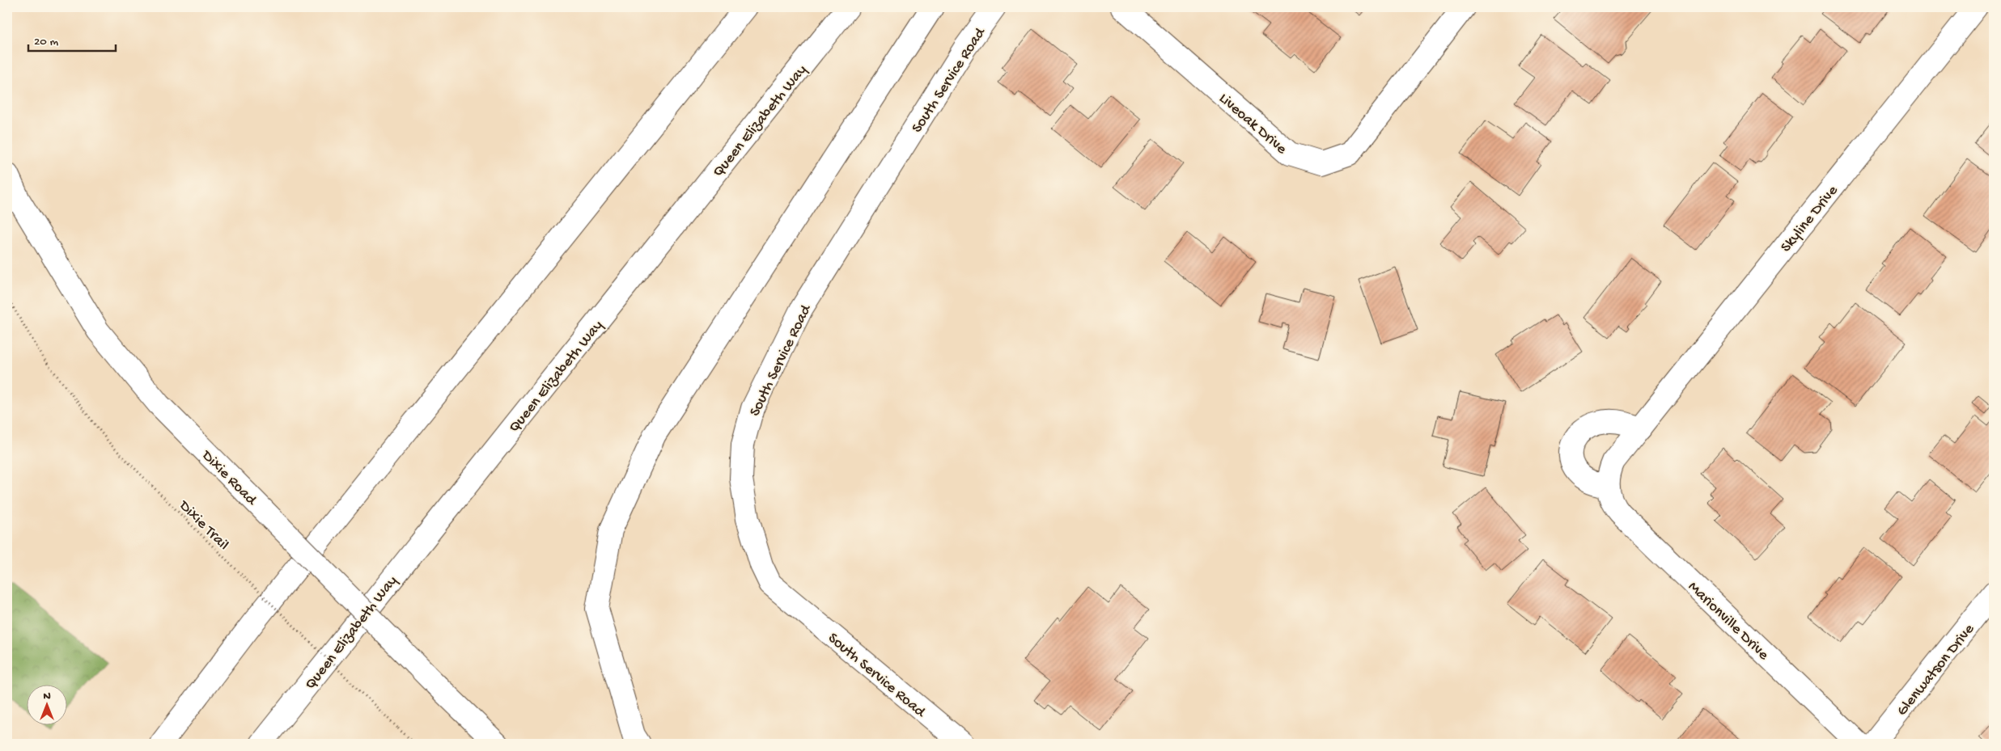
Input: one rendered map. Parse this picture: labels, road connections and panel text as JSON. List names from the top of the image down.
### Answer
{
  "streets": {
    "main road": [
      "South Service Road",
      "Queen Elizabeth Way",
      "Liveoak Drive",
      "Skyline Drive",
      "Dixie Road",
      "Marionville Drive",
      "Glenwatson Drive"
    ],
    "path": ["Dixie Trail"]
  },
  "crossings": [
    ["Skyline Drive", "Marionville Drive"]
  ],
  "scale_bar": "20 m",
  "north": "top"
}
